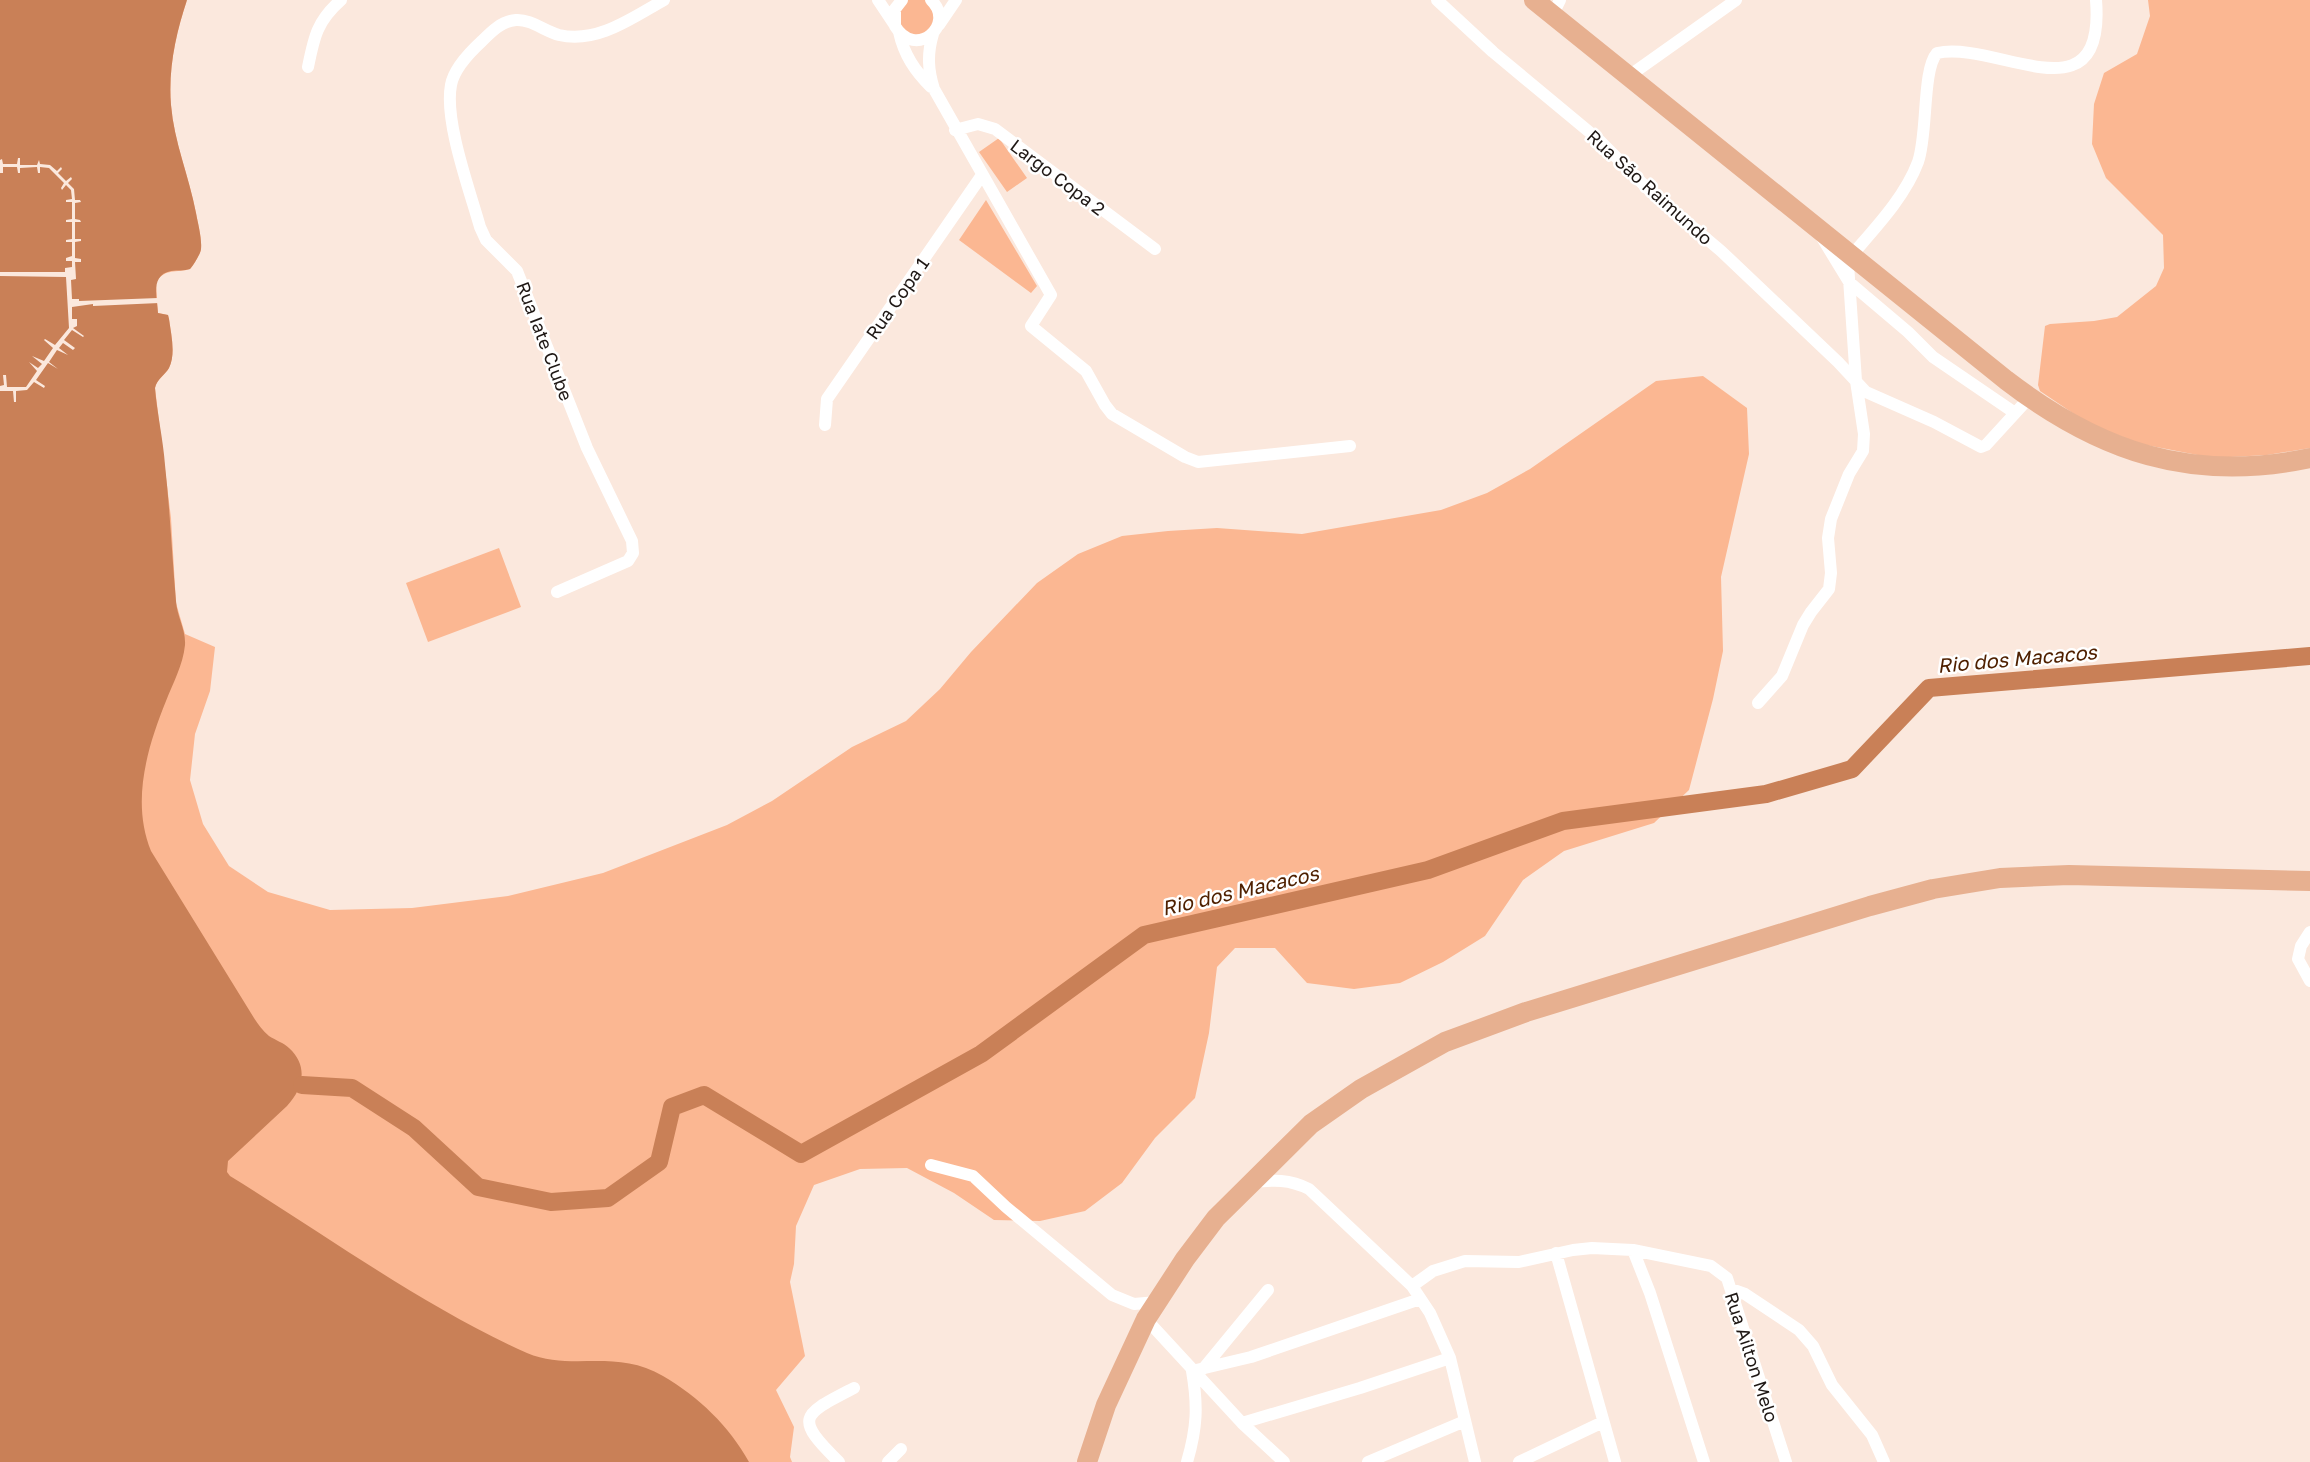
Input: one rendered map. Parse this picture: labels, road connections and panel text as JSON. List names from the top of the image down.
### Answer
{
  "streets": {
    "street": [
      "Largo Copa 2",
      "Rua São Raimundo",
      "Rua Copa 1",
      "Rua Iate Clube",
      "Rua Ailton Melo"
    ]
  },
  "water": ["Rio dos Macacos"]
}
